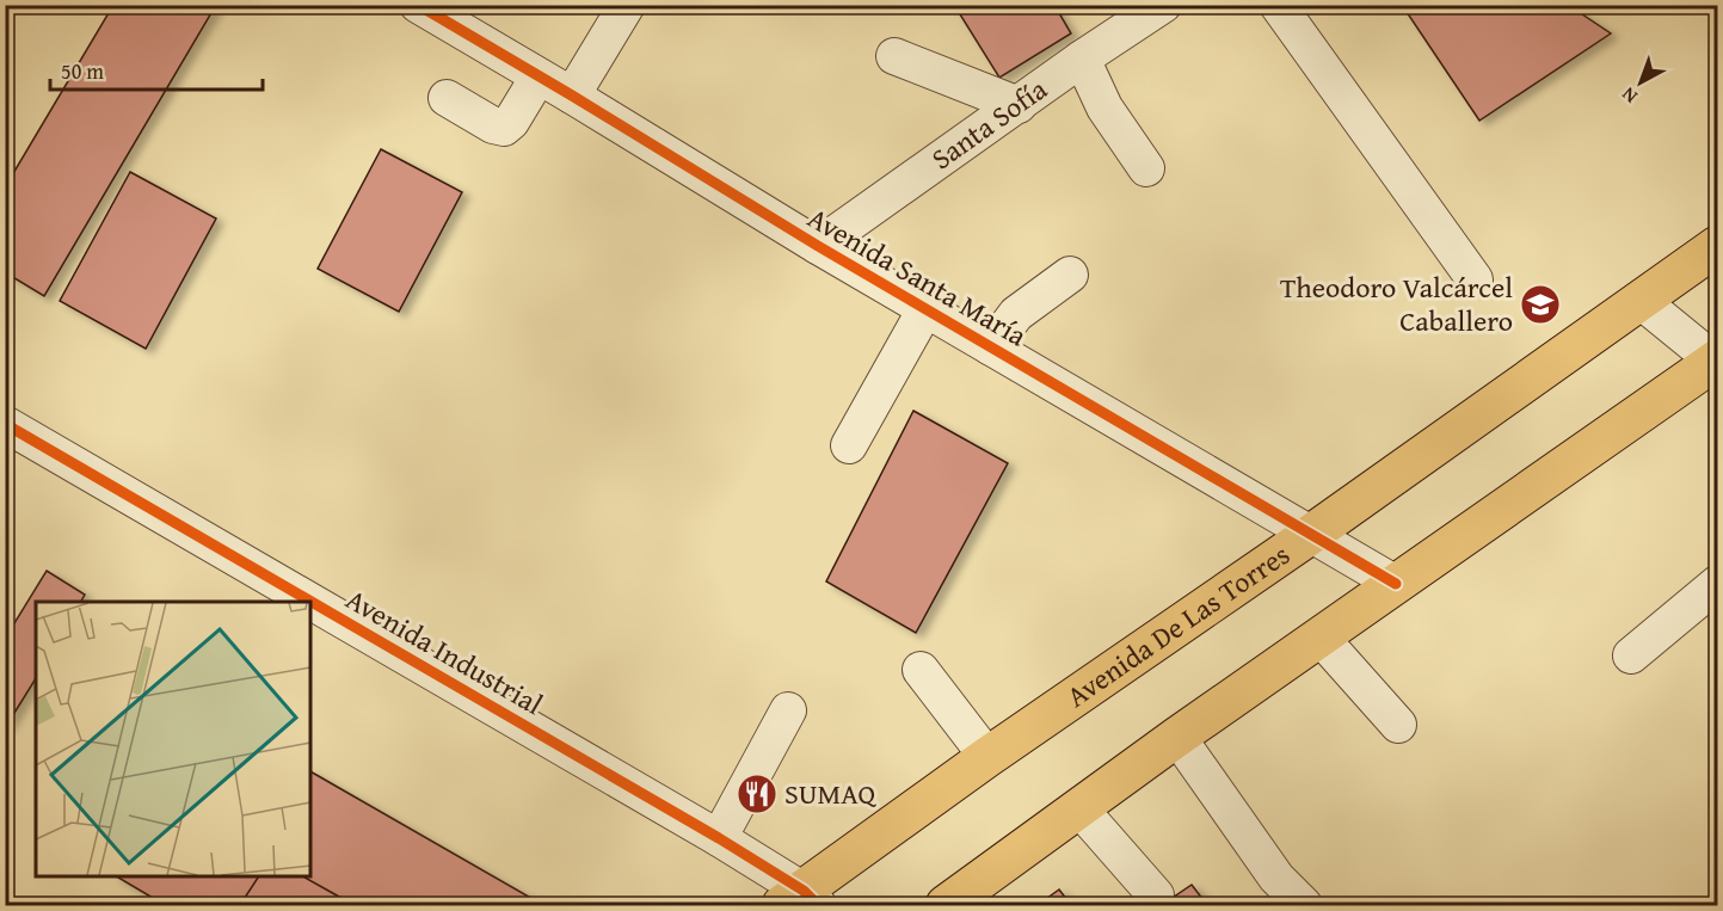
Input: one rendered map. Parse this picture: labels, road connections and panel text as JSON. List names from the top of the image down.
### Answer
{
  "streets": {
    "main road": ["Avenida De Las Torres"],
    "street": ["Santa Sofía", "Avenida Santa María", "Avenida Industrial"]
  },
  "crossings": [
    ["Santa Sofía", "Avenida Santa María"],
    ["Avenida Santa María", "Avenida De Las Torres"],
    ["Avenida De Las Torres", "Avenida Industrial"]
  ],
  "places": {
    "school or university": ["Theodoro Valcárcel Caballero"],
    "restaurant": ["SUMAQ"]
  },
  "scale_bar": "50 m",
  "north": "bottom left"
}
